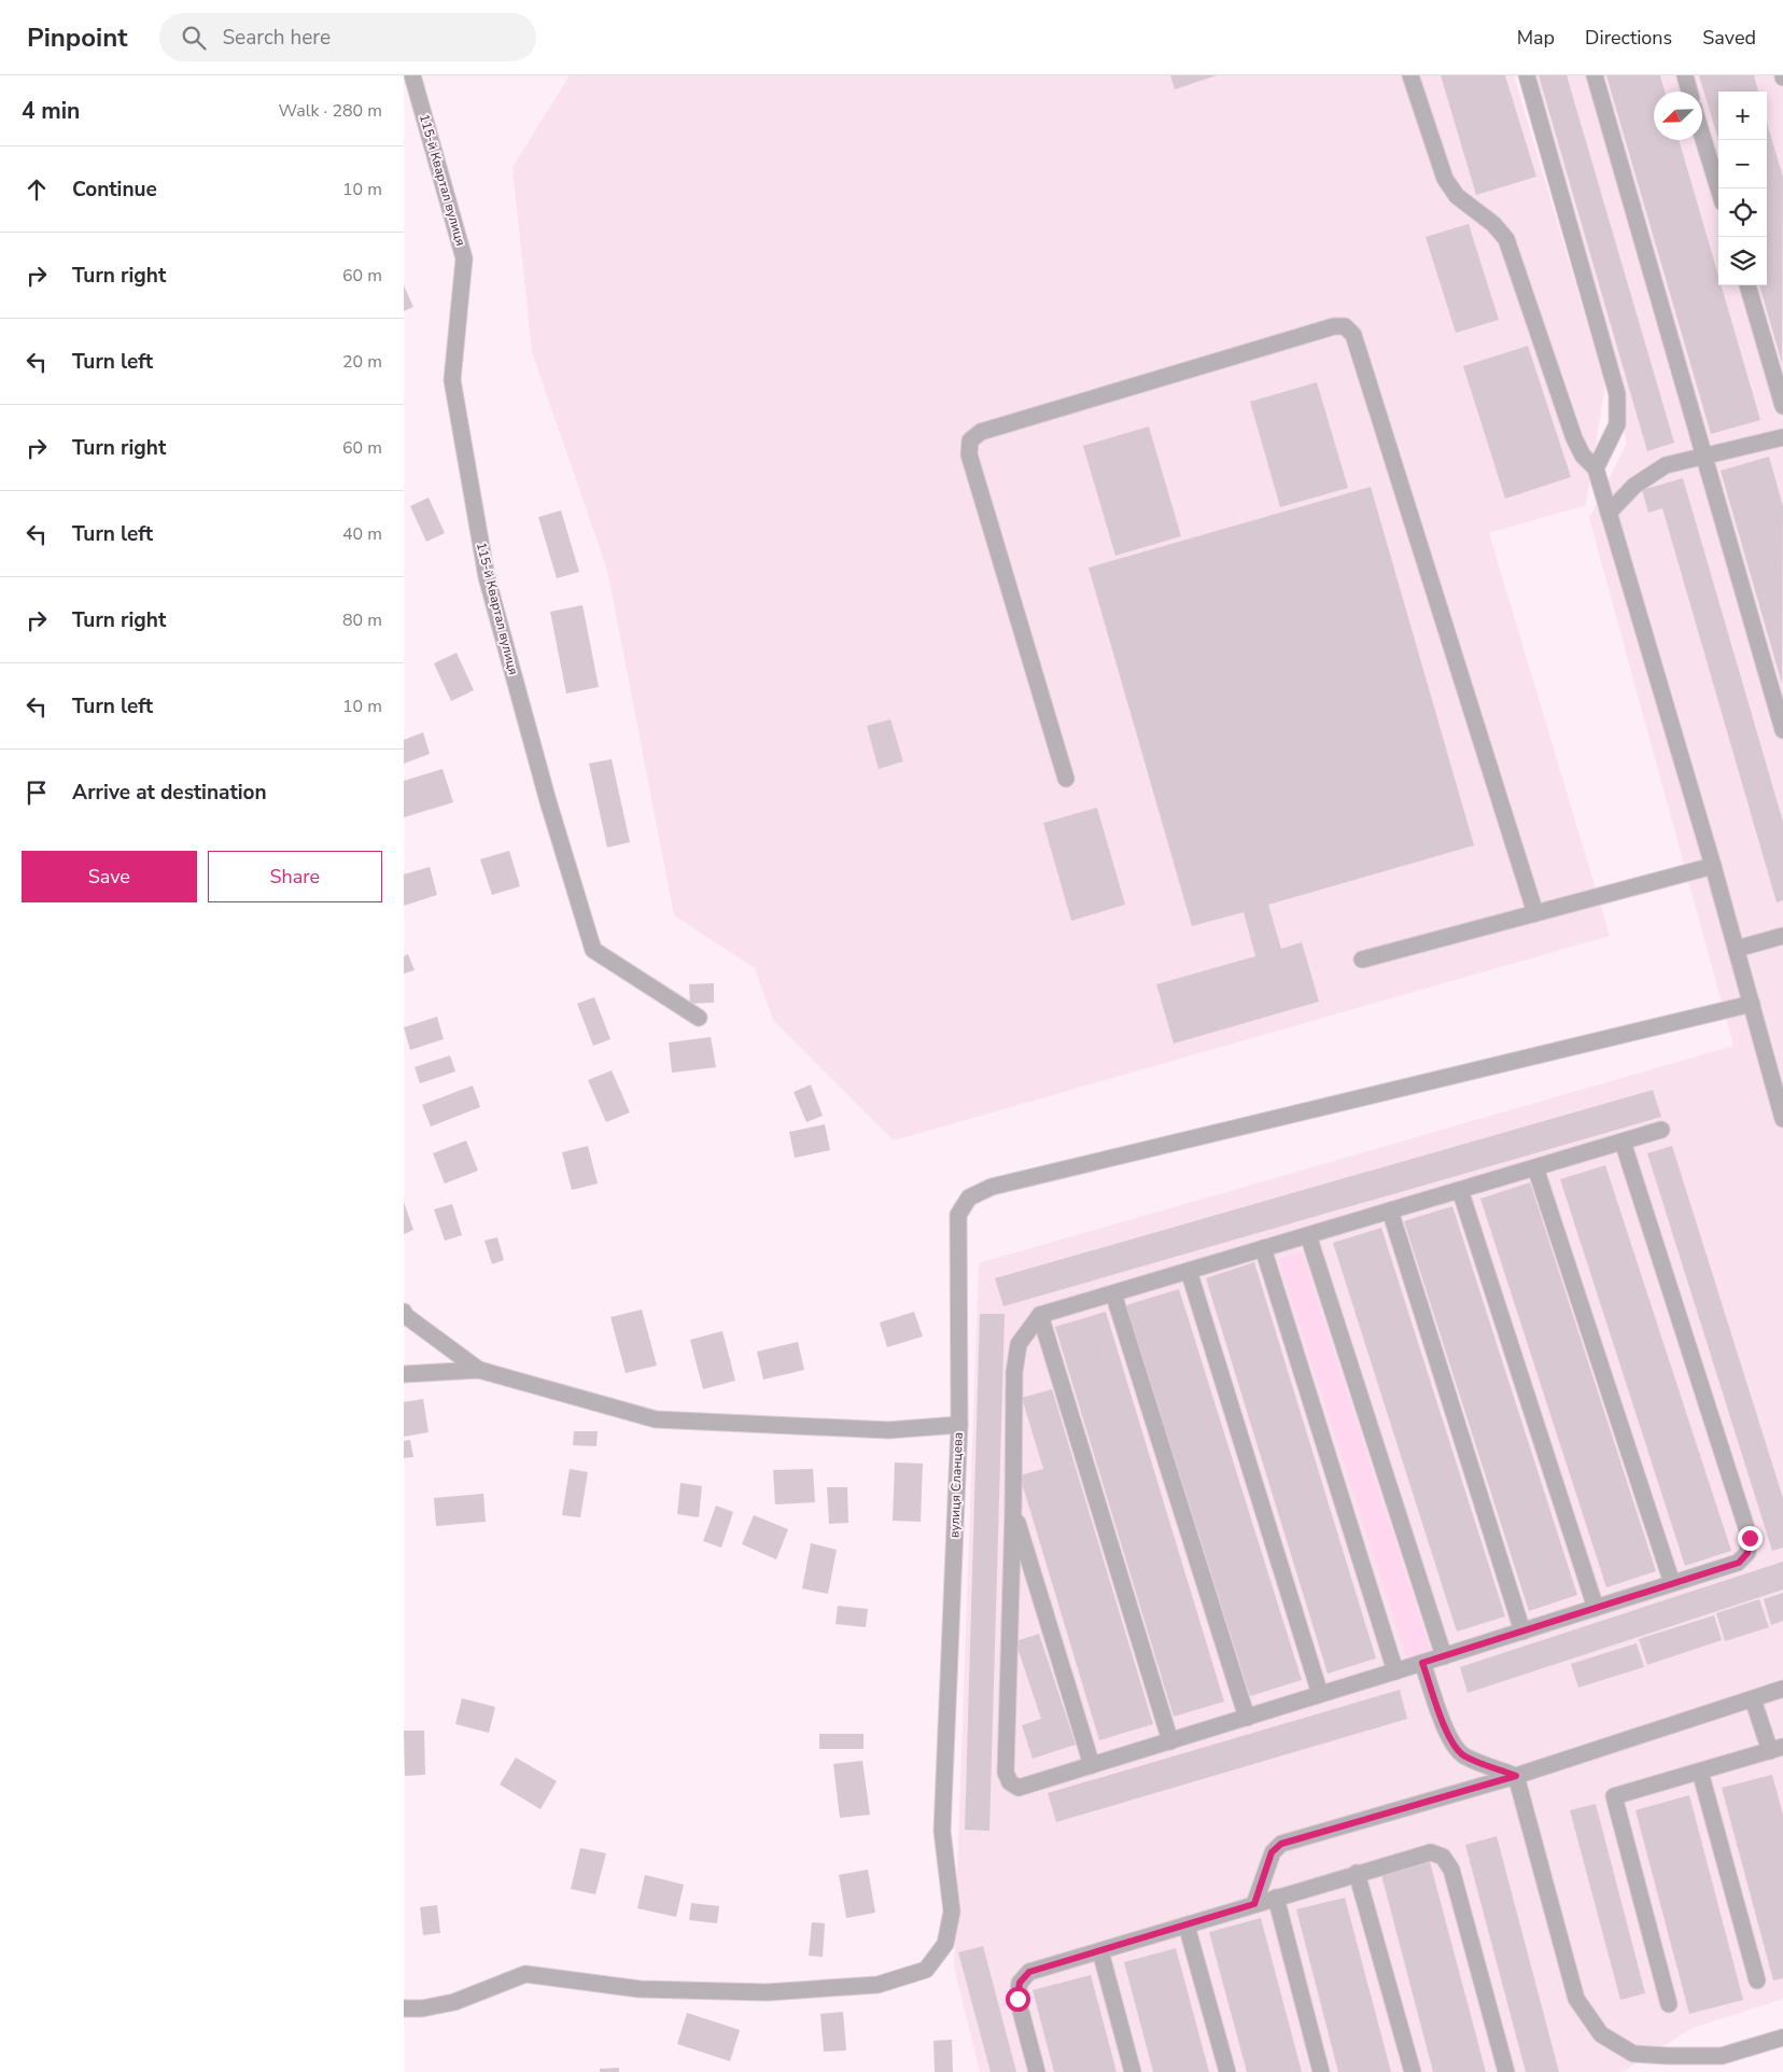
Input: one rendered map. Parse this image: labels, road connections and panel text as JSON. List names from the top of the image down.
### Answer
{
  "streets": {
    "street": ["115-й Квартал вулиця", "вулиця Сланцева"]
  },
  "north": "bottom left",
  "page": {
    "header": "Pinpoint",
    "search": "Search here",
    "nav": ["Map", "Directions", "Saved"],
    "heading": ["4 min", "Walk · 280 m"],
    "map_buttons": ["+", "−"],
    "list": [
      ["Continue", "10 m"],
      ["Turn right", "60 m"],
      ["Turn left", "20 m"],
      ["Turn right", "60 m"],
      ["Turn left", "40 m"],
      ["Turn right", "80 m"],
      ["Turn left", "10 m"],
      "Arrive at destination"
    ],
    "buttons": ["Save", "Share"]
  }
}
